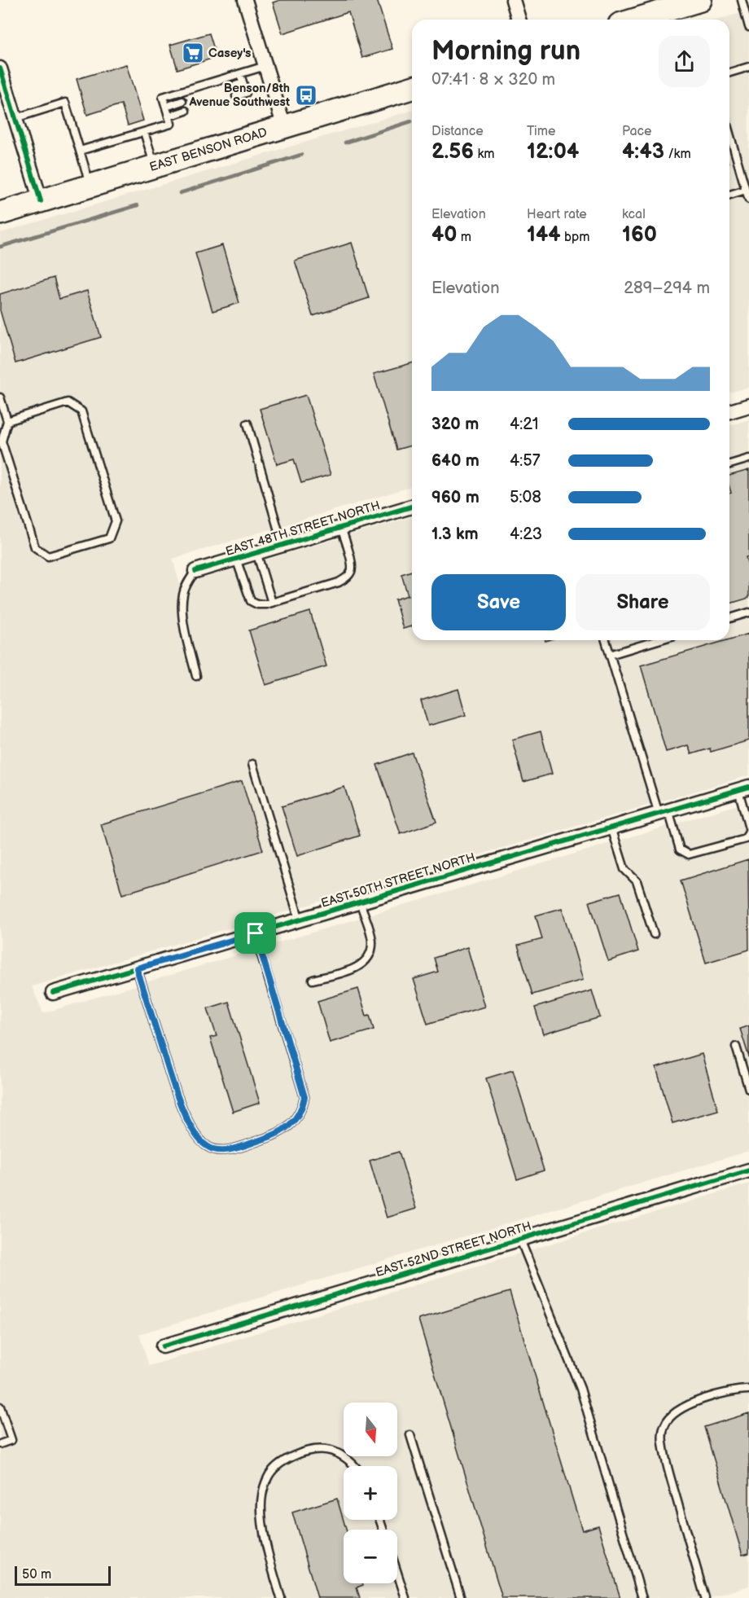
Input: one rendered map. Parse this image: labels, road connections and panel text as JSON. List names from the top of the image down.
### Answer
{
  "streets": {
    "main road": ["EAST BENSON ROAD"],
    "street": ["EAST 48TH STREET NORTH", "EAST 50TH STREET NORTH", "EAST 52ND STREET NORTH"]
  },
  "places": {
    "supermarket": ["Casey's"],
    "bus stop": ["Benson/8th Avenue Southwest"]
  },
  "scale_bar": "50 m",
  "north": "bottom",
  "page": {
    "heading": ["Morning run", "07:41 · 8 × 320 m"],
    "stats": [
      ["Distance", "2.56 km"],
      ["Time", "12:04"],
      ["Pace", "4:43 /km"],
      ["Elevation", "40 m"],
      ["Heart rate", "144 bpm"],
      ["kcal", "160"]
    ],
    "chart": ["Elevation", "289–294 m"],
    "list": [
      {
        "name": "320 m",
        "note": "4:21"
      },
      {
        "name": "640 m",
        "note": "4:57"
      },
      {
        "name": "960 m",
        "note": "5:08"
      },
      {
        "name": "1.3 km",
        "note": "4:23"
      }
    ],
    "buttons": ["Save", "Share"],
    "map_buttons": ["+", "−"],
    "scale": "50 m"
  }
}
